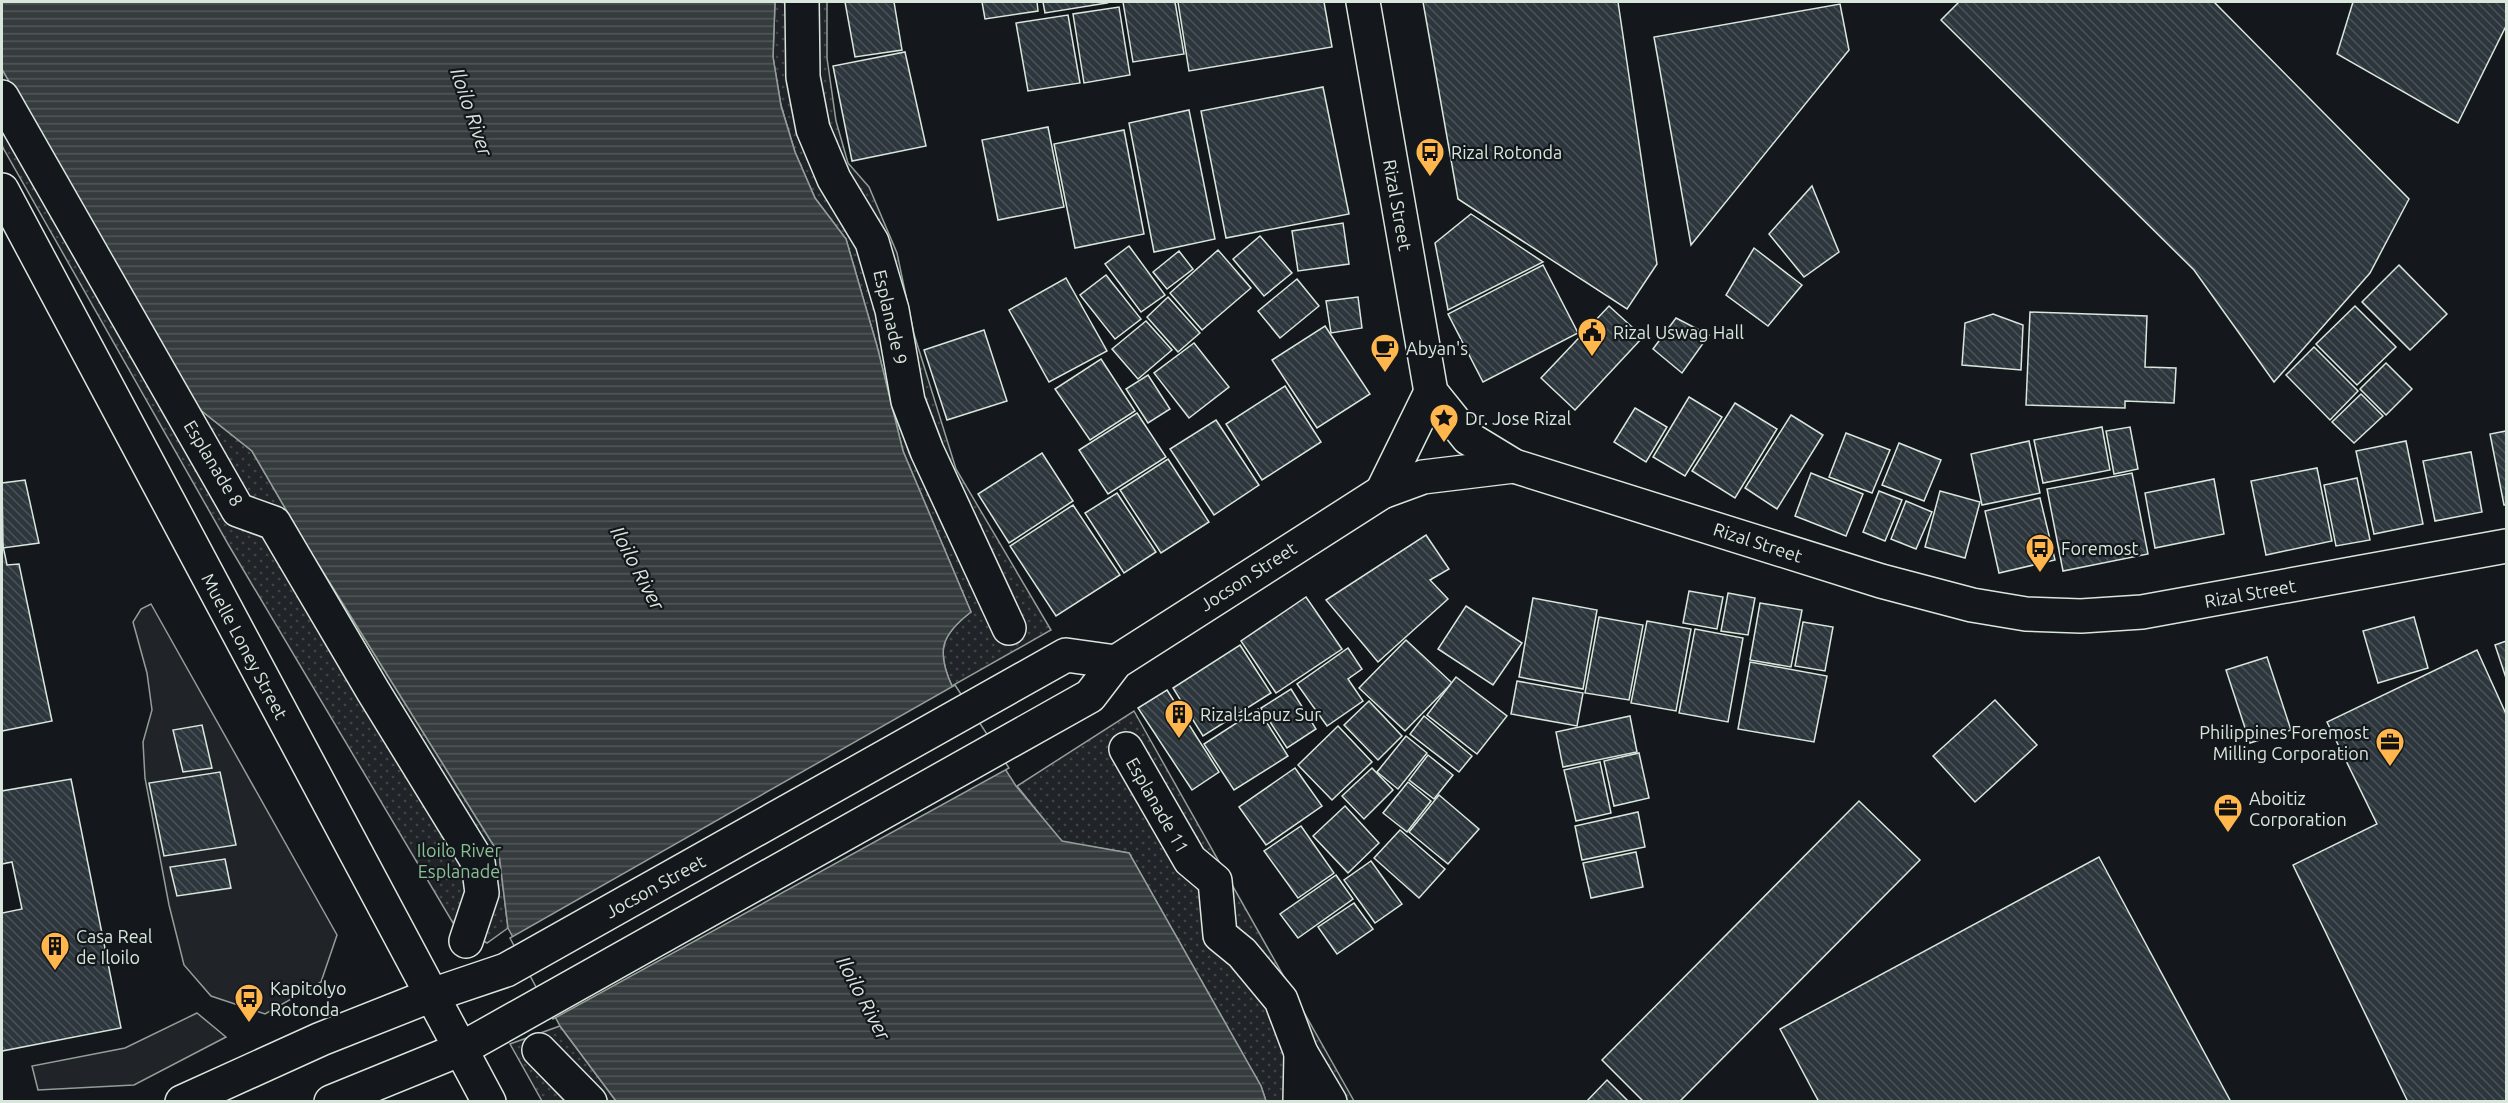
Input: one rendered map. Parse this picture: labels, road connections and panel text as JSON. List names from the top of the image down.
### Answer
{
  "streets": {
    "main road": [
      "Rizal Street",
      "Esplanade 9",
      "Esplanade 8",
      "Jocson Street",
      "Muelle Loney Street",
      "Esplanade 11"
    ]
  },
  "crossings": [
    ["Rizal Street", "Jocson Street"],
    ["Jocson Street", "Muelle Loney Street"]
  ],
  "water": ["Iloilo River"],
  "parks": ["Iloilo River Esplanade"],
  "places": {
    "bus stop": ["Rizal Rotonda", "Foremost", "Kapitolyo Rotonda"],
    "public building": ["Rizal Uswag Hall"],
    "cafe": ["Abyan's"],
    "place": ["Dr. Jose Rizal"],
    "building": ["Rizal-Lapuz Sur", "Casa Real de Iloilo"],
    "office": ["Philippines Foremost Milling Corporation", "Aboitiz Corporation"]
  }
}
